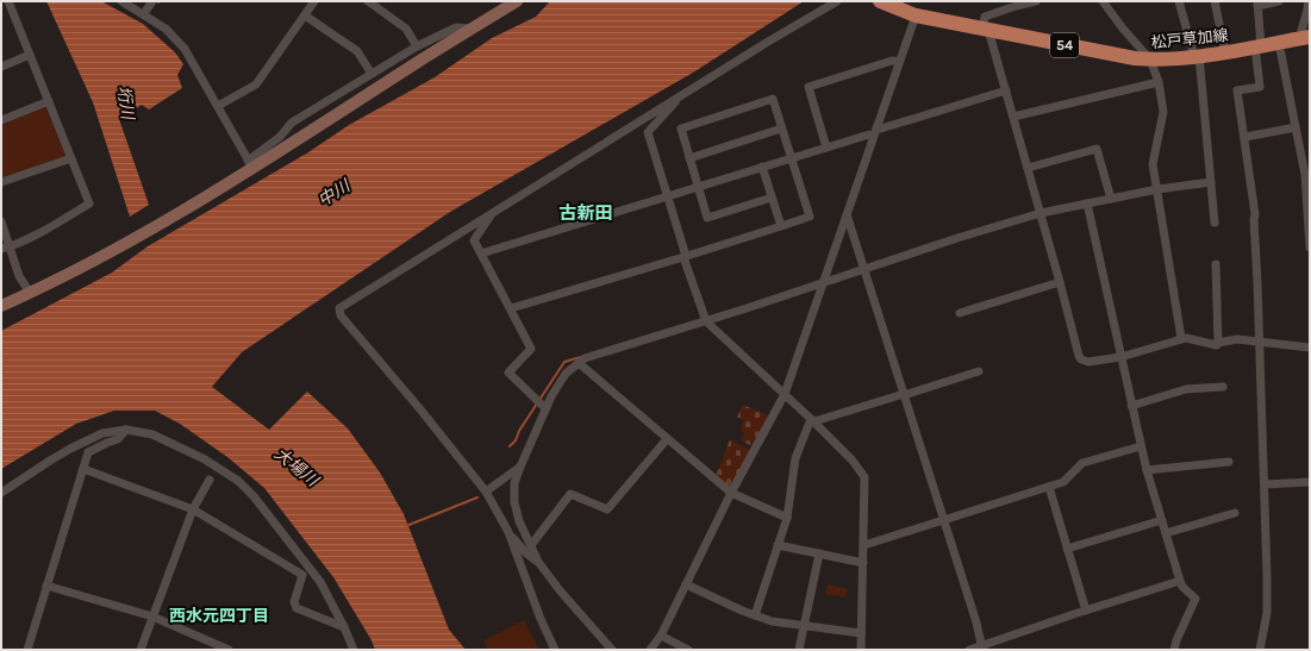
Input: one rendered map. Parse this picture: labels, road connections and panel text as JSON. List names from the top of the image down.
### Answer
{
  "streets": {
    "main road": ["松戸草加線", "54"]
  },
  "districts": ["古新田", "西水元四丁目"],
  "water": ["垳川", "中川", "大場川"]
}
